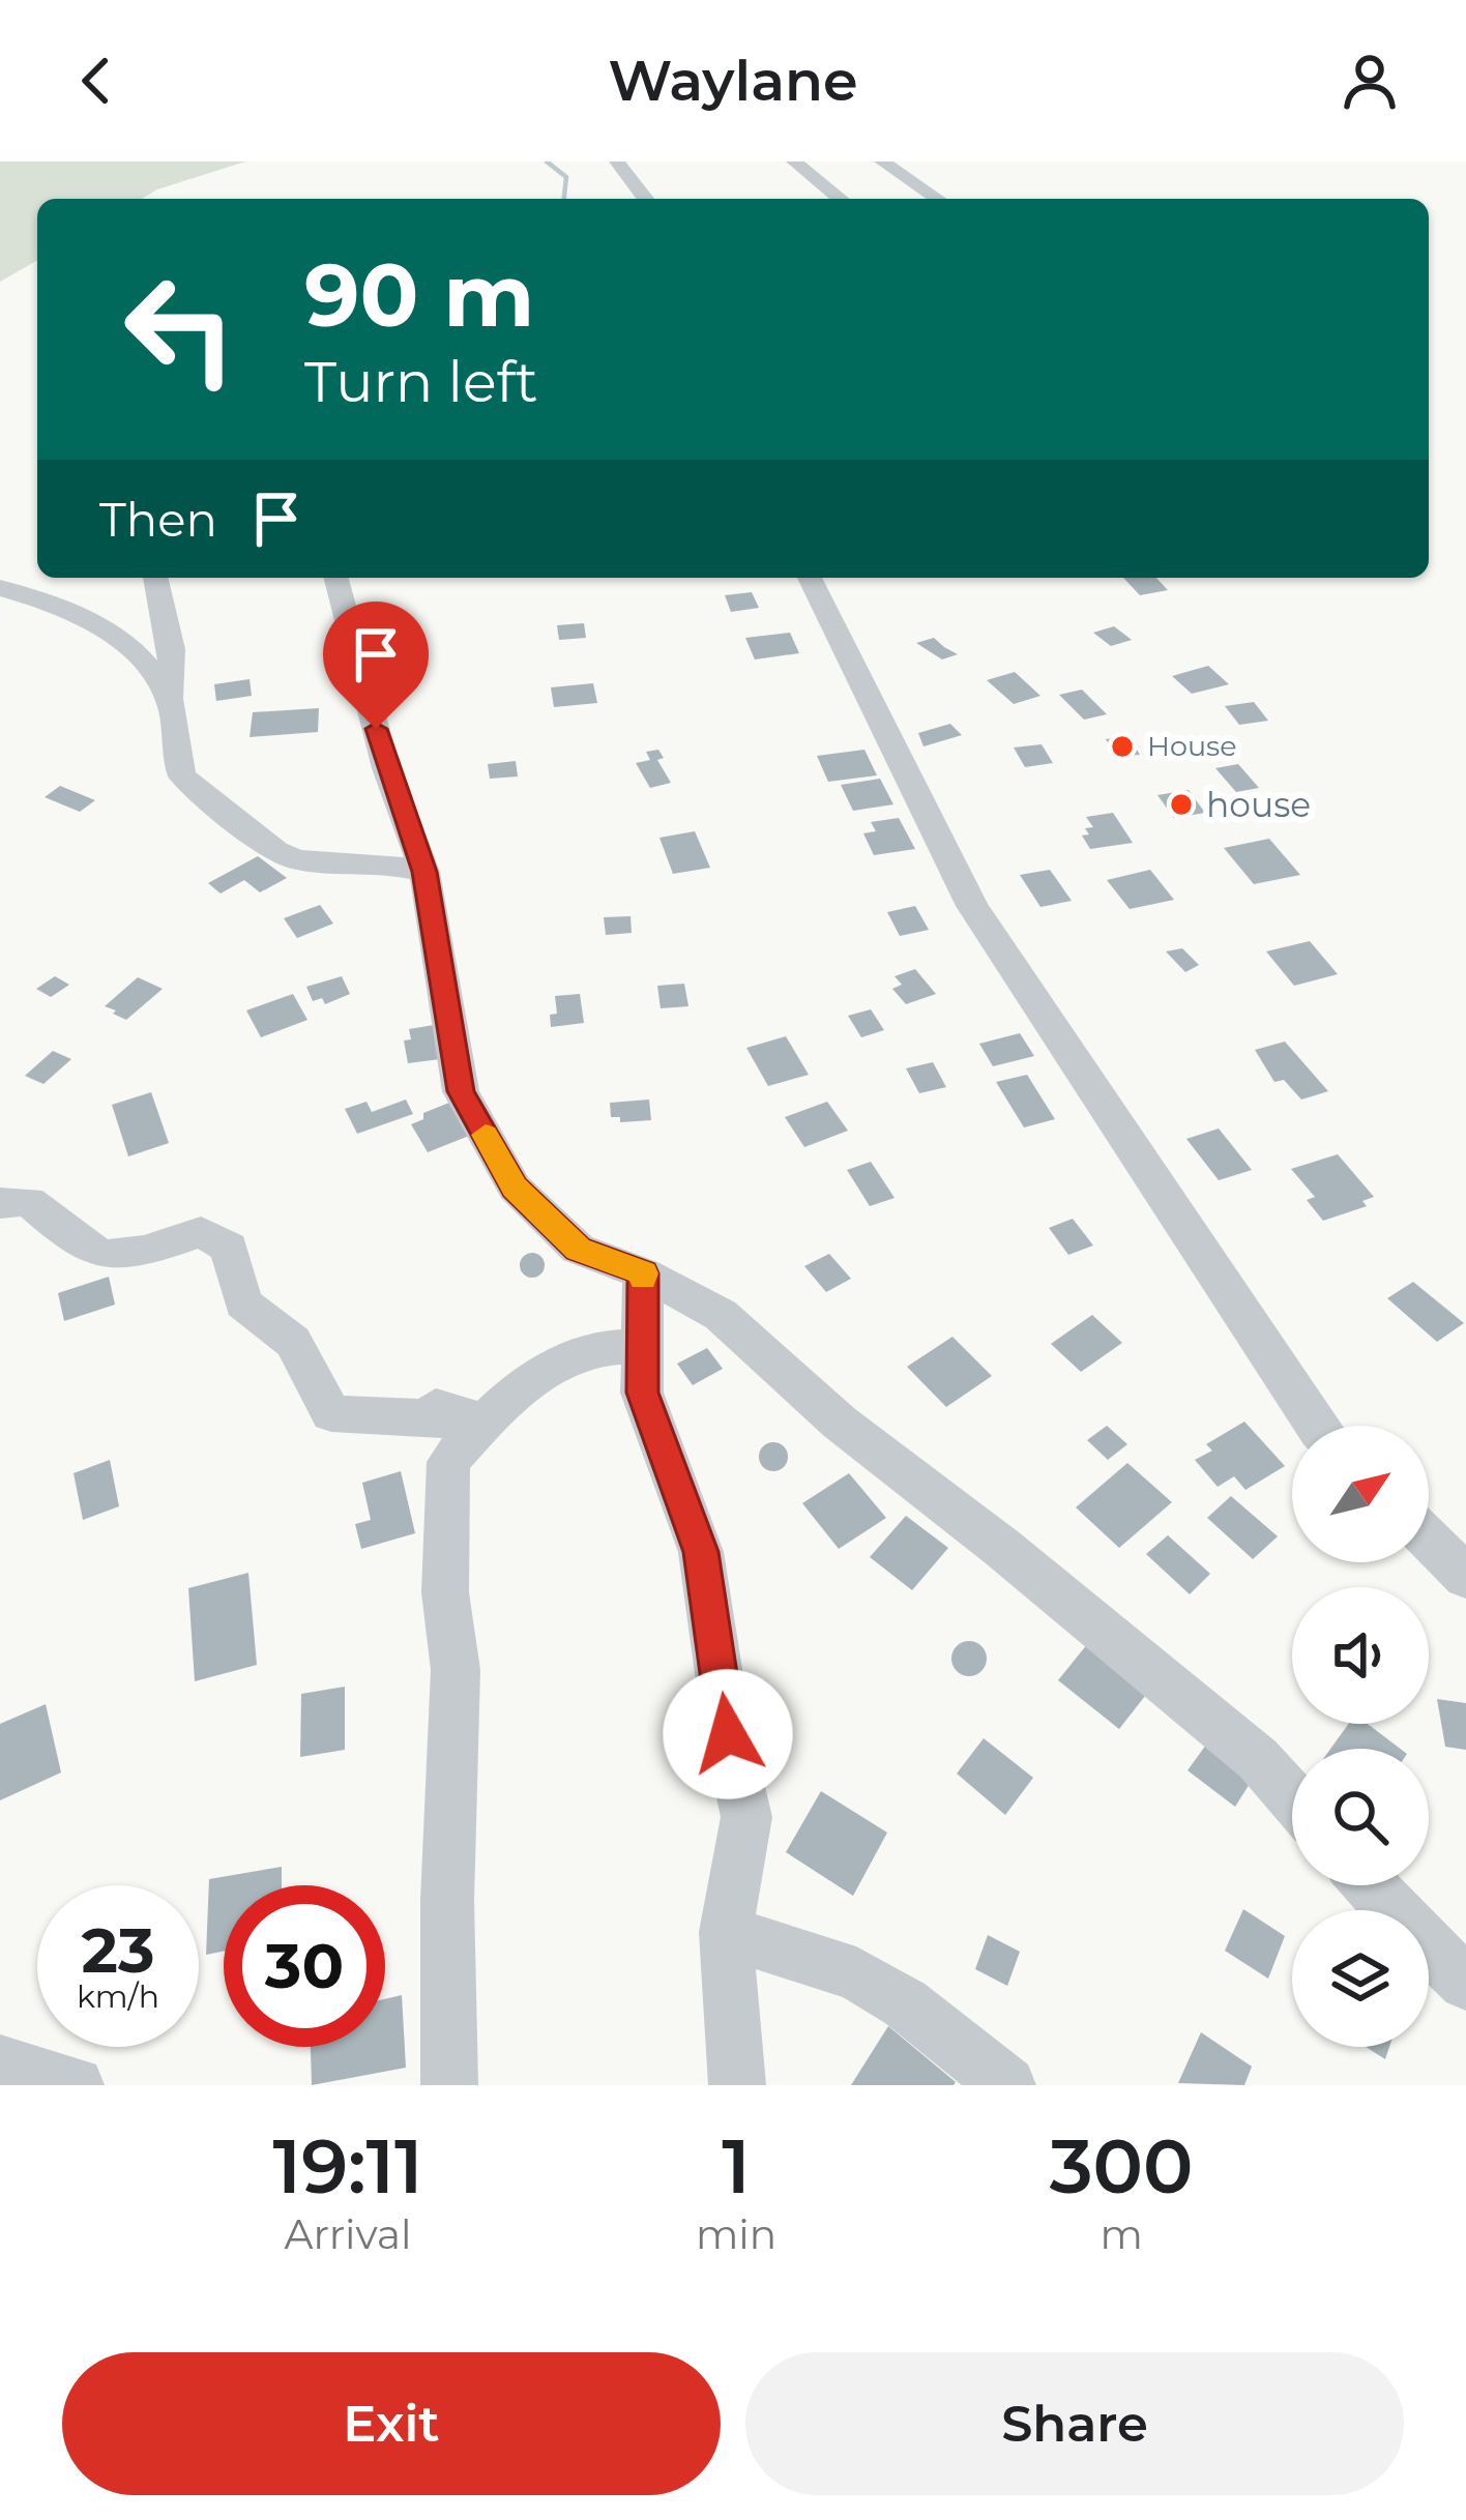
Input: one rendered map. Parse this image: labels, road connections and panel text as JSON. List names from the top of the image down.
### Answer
{
  "places": ["House", "house"],
  "north": "top right",
  "page": {
    "header": "Waylane",
    "turn": ["90 m", "Turn left"],
    "then": "Then",
    "speed": "23 km/h",
    "limit": "30",
    "eta": [
      "19:11",
      "Arrival",
      "1",
      "min",
      "300",
      "m"
    ],
    "buttons": ["Exit", "Share"]
  }
}
